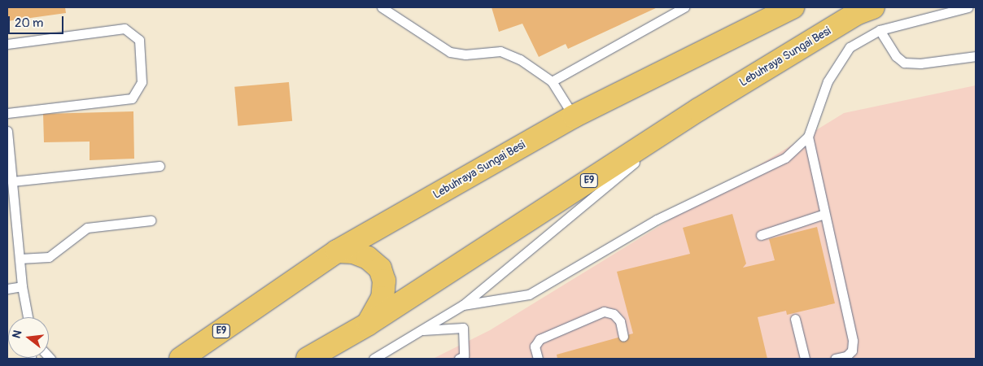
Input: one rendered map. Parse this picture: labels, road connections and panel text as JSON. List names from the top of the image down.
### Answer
{
  "streets": {
    "highway": ["Lebuhraya Sungai Besi", "E9"]
  },
  "scale_bar": "20 m",
  "north": "left"
}
